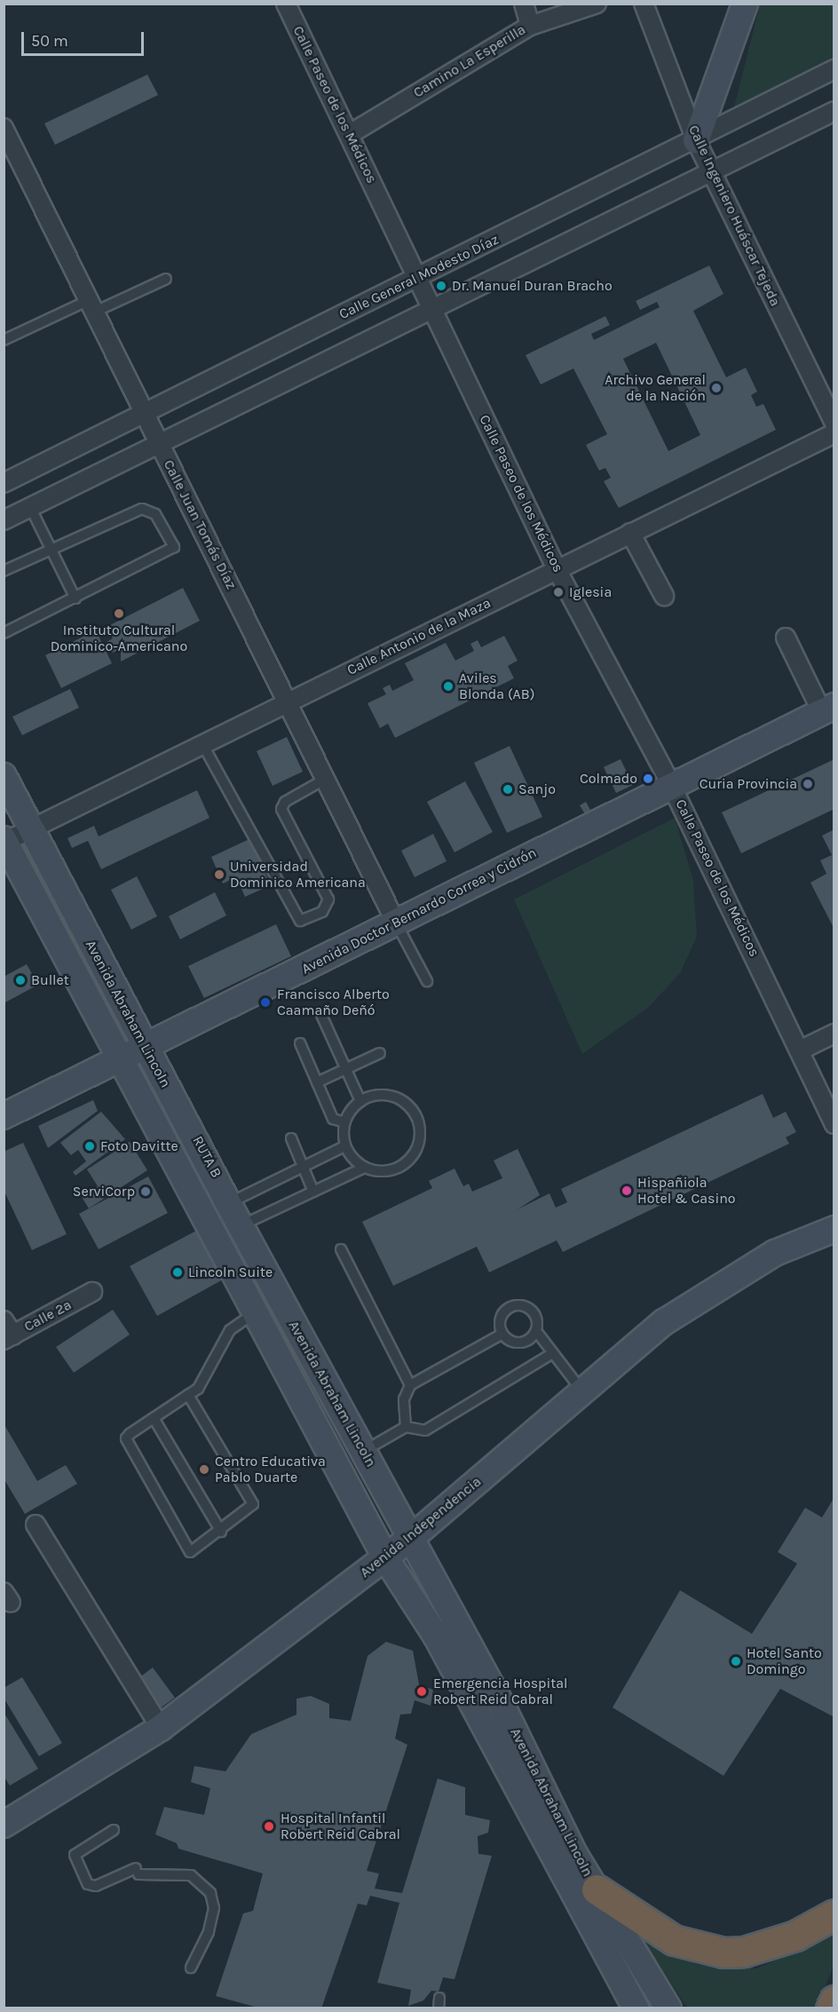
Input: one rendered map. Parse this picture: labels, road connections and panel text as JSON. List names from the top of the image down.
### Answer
{
  "streets": {
    "main road": ["Avenida Doctor Bernardo Correa y Cidrón", "Avenida Abraham Lincoln", "Avenida Independencia"],
    "street": [
      "Camino La Esperilla",
      "Calle Paseo de los Médicos",
      "Calle Ingeniero Huáscar Tejeda",
      "Calle General Modesto Díaz",
      "Calle Juan Tomás Díaz",
      "Calle Antonio de la Maza",
      "Calle 2ª"
    ],
    "lane": ["RUTA B"]
  },
  "crossings": [
    ["Camino La Esperilla", "Calle Paseo de los Médicos"],
    ["Calle Paseo de los Médicos", "Calle General Modesto Díaz"],
    ["Calle Paseo de los Médicos", "Calle Antonio de la Maza"],
    ["Calle Paseo de los Médicos", "Avenida Doctor Bernardo Correa y Cidrón"],
    ["Calle Ingeniero Huáscar Tejeda", "Calle General Modesto Díaz"],
    ["Calle General Modesto Díaz", "Calle Juan Tomás Díaz"],
    ["Calle Juan Tomás Díaz", "Calle Antonio de la Maza"],
    ["Calle Juan Tomás Díaz", "Avenida Doctor Bernardo Correa y Cidrón"],
    ["Calle Antonio de la Maza", "Avenida Abraham Lincoln"],
    ["Avenida Doctor Bernardo Correa y Cidrón", "Avenida Abraham Lincoln"],
    ["Avenida Abraham Lincoln", "RUTA B"],
    ["Avenida Abraham Lincoln", "Avenida Independencia"],
    ["RUTA B", "Avenida Independencia"]
  ],
  "places": [
    "Dr. Manuel Duran Bracho",
    "Archivo General de la Nación",
    "Iglesia",
    "Instituto Cultural Dominico-Americano",
    "Aviles Blonda (AB)",
    "Colmado",
    "Curia Provincia",
    "Sanjo",
    "Universidad Dominico Americana",
    "Bullet",
    "Francisco Alberto Caamaño Deñó",
    "Foto Davitte",
    "Hispañiola Hotel & Casino",
    "ServiCorp",
    "Lincoln Suite",
    "Centro Educativa Pablo Duarte",
    "Hotel Santo Domingo",
    "Emergencia Hospital Robert Reid Cabral",
    "Hospital Infantil Robert Reid Cabral"
  ],
  "scale_bar": "50 m"
}
